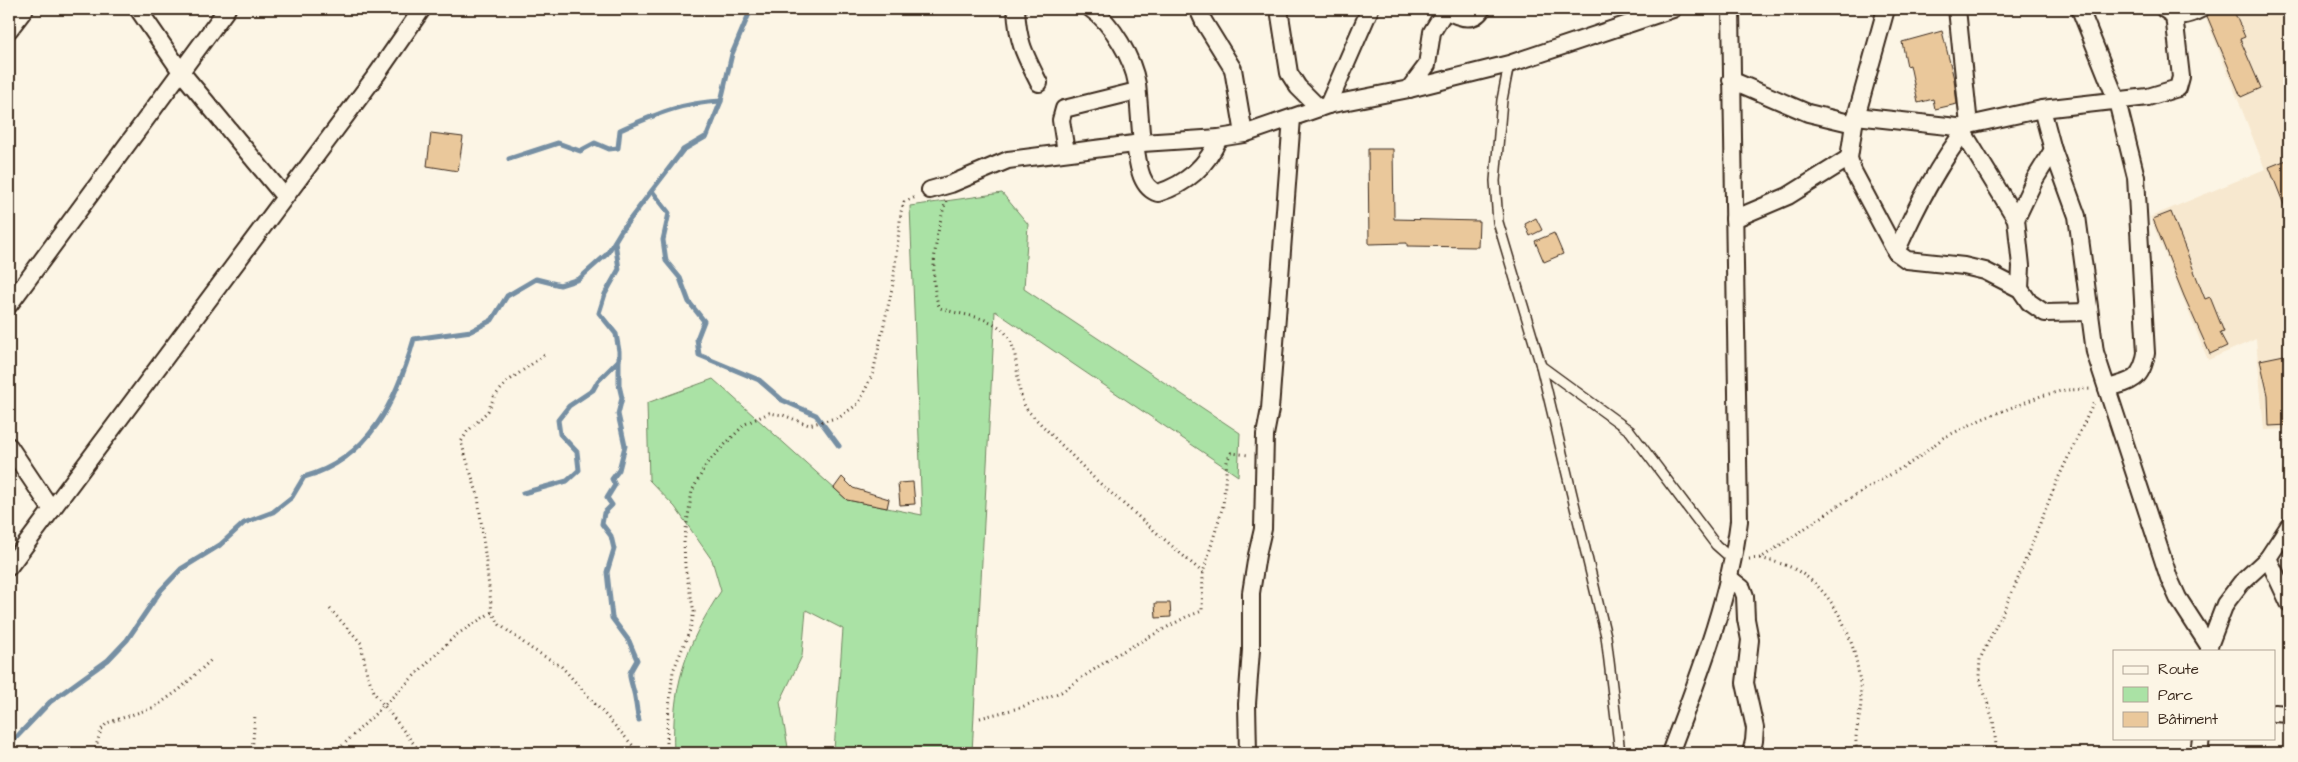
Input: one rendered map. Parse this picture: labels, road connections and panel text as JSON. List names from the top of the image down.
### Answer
{
  "legend": ["Route", "Parc", "Bâtiment"]
}
